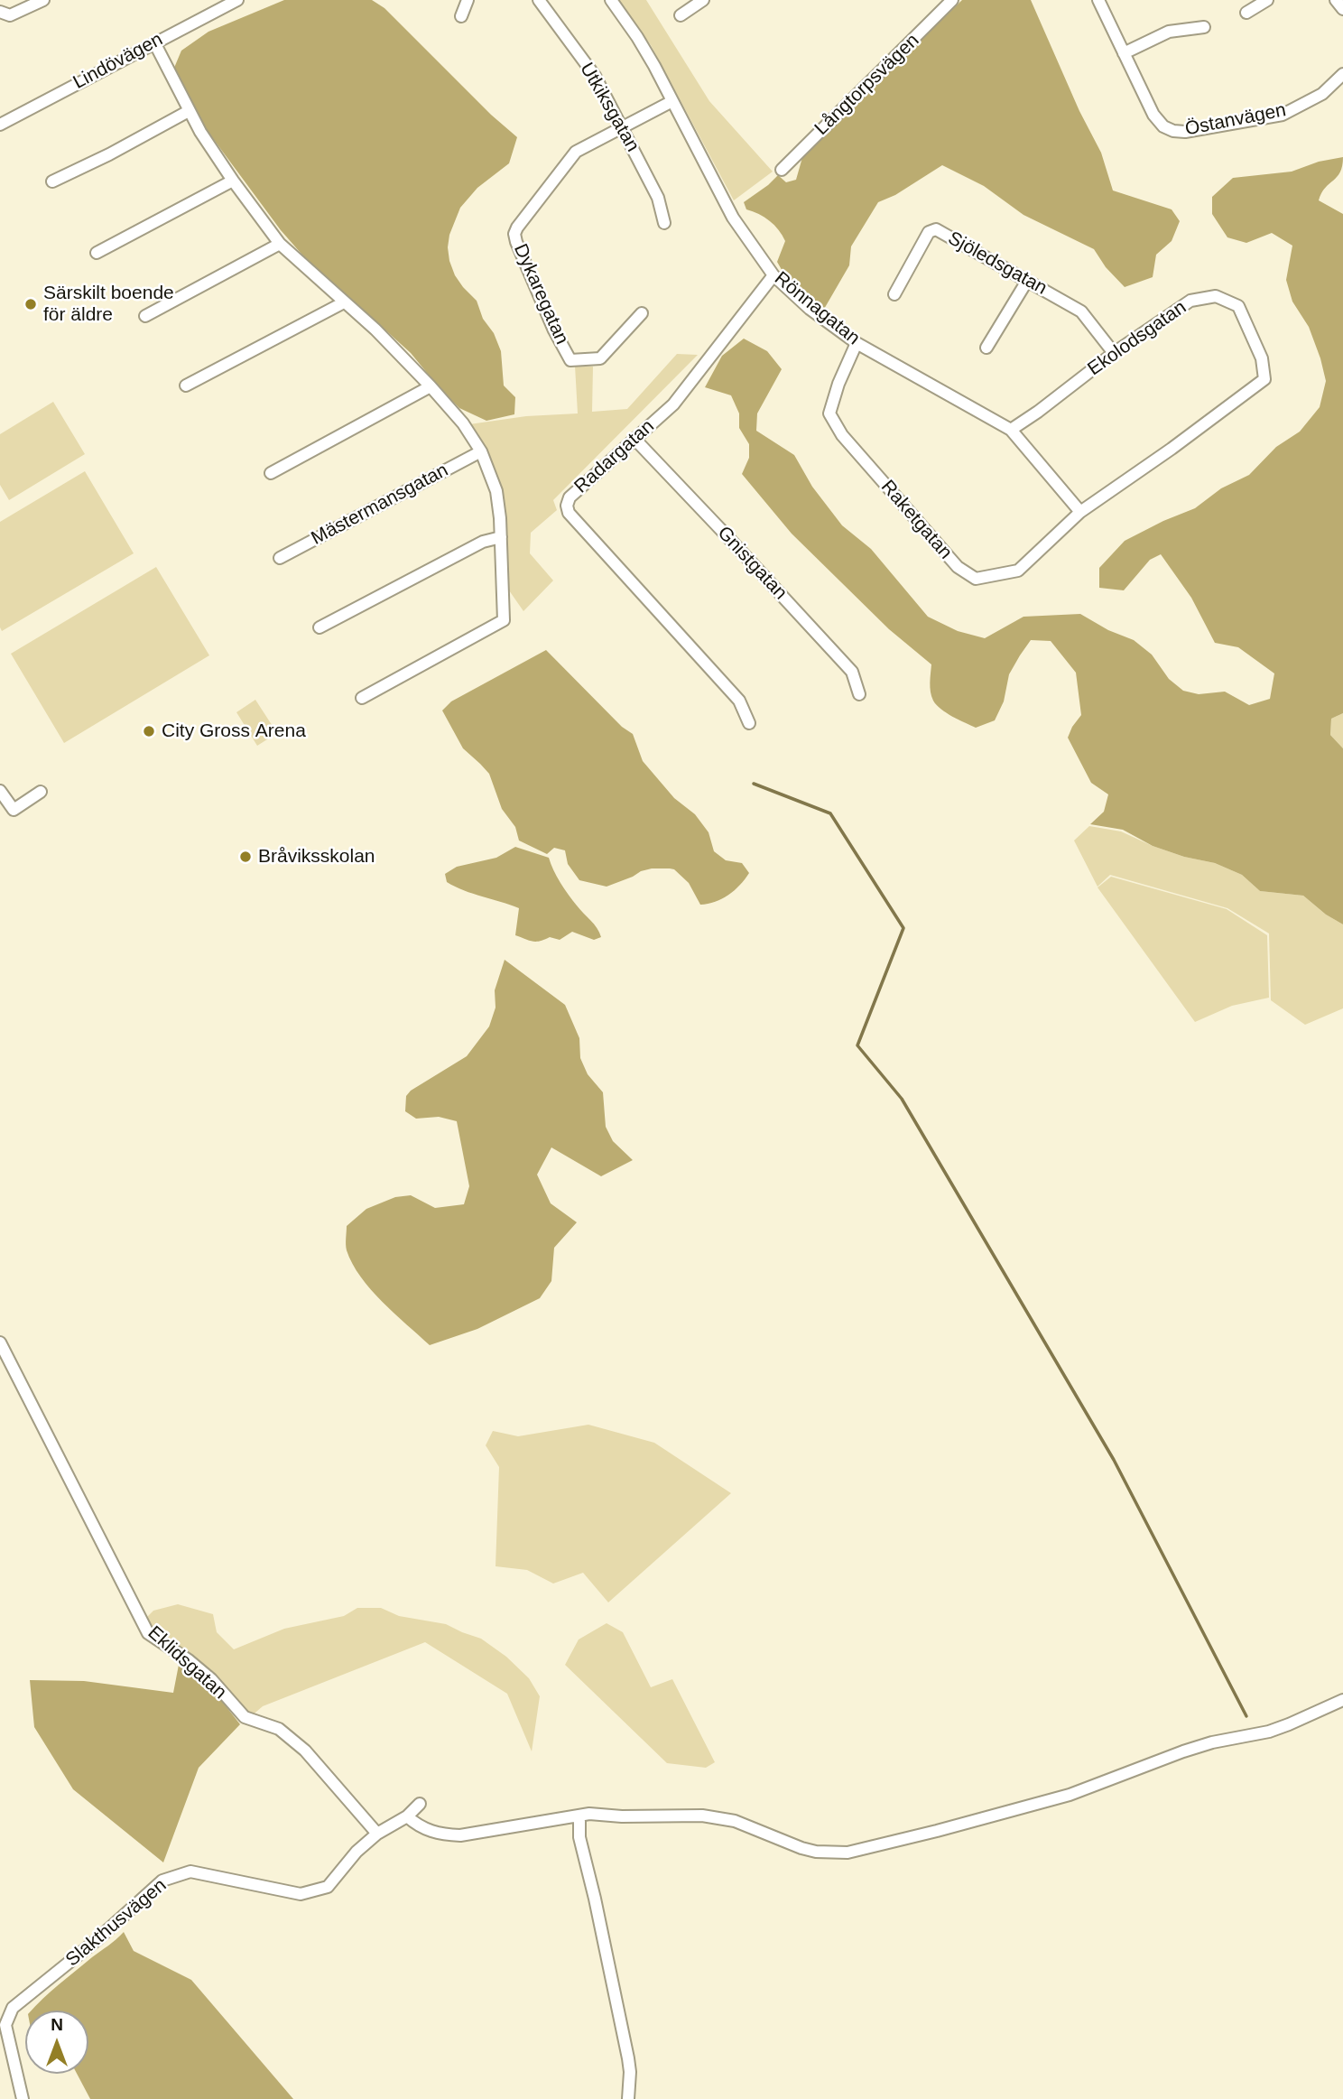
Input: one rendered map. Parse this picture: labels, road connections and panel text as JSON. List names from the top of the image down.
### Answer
{
  "streets": {
    "street": [
      "Lindövägen",
      "Långtorpsvägen",
      "Utkiksgatan",
      "Östanvägen",
      "Sjöledsgatan",
      "Dykaregatan",
      "Rönnagatan",
      "Ekolodsgatan",
      "Radargatan",
      "Mästermansgatan",
      "Raketgatan",
      "Gnistgatan",
      "Eklidsgatan",
      "Slakthusvägen"
    ]
  },
  "crossings": [
    ["Utkiksgatan", "Dykaregatan"],
    ["Sjöledsgatan", "Ekolodsgatan"],
    ["Dykaregatan", "Rönnagatan"],
    ["Rönnagatan", "Ekolodsgatan"],
    ["Rönnagatan", "Radargatan"],
    ["Rönnagatan", "Raketgatan"],
    ["Ekolodsgatan", "Raketgatan"],
    ["Radargatan", "Gnistgatan"],
    ["Eklidsgatan", "Slakthusvägen"]
  ],
  "places": ["Särskilt boende för äldre", "City Gross Arena", "Bråviksskolan"],
  "north": "top"
}
